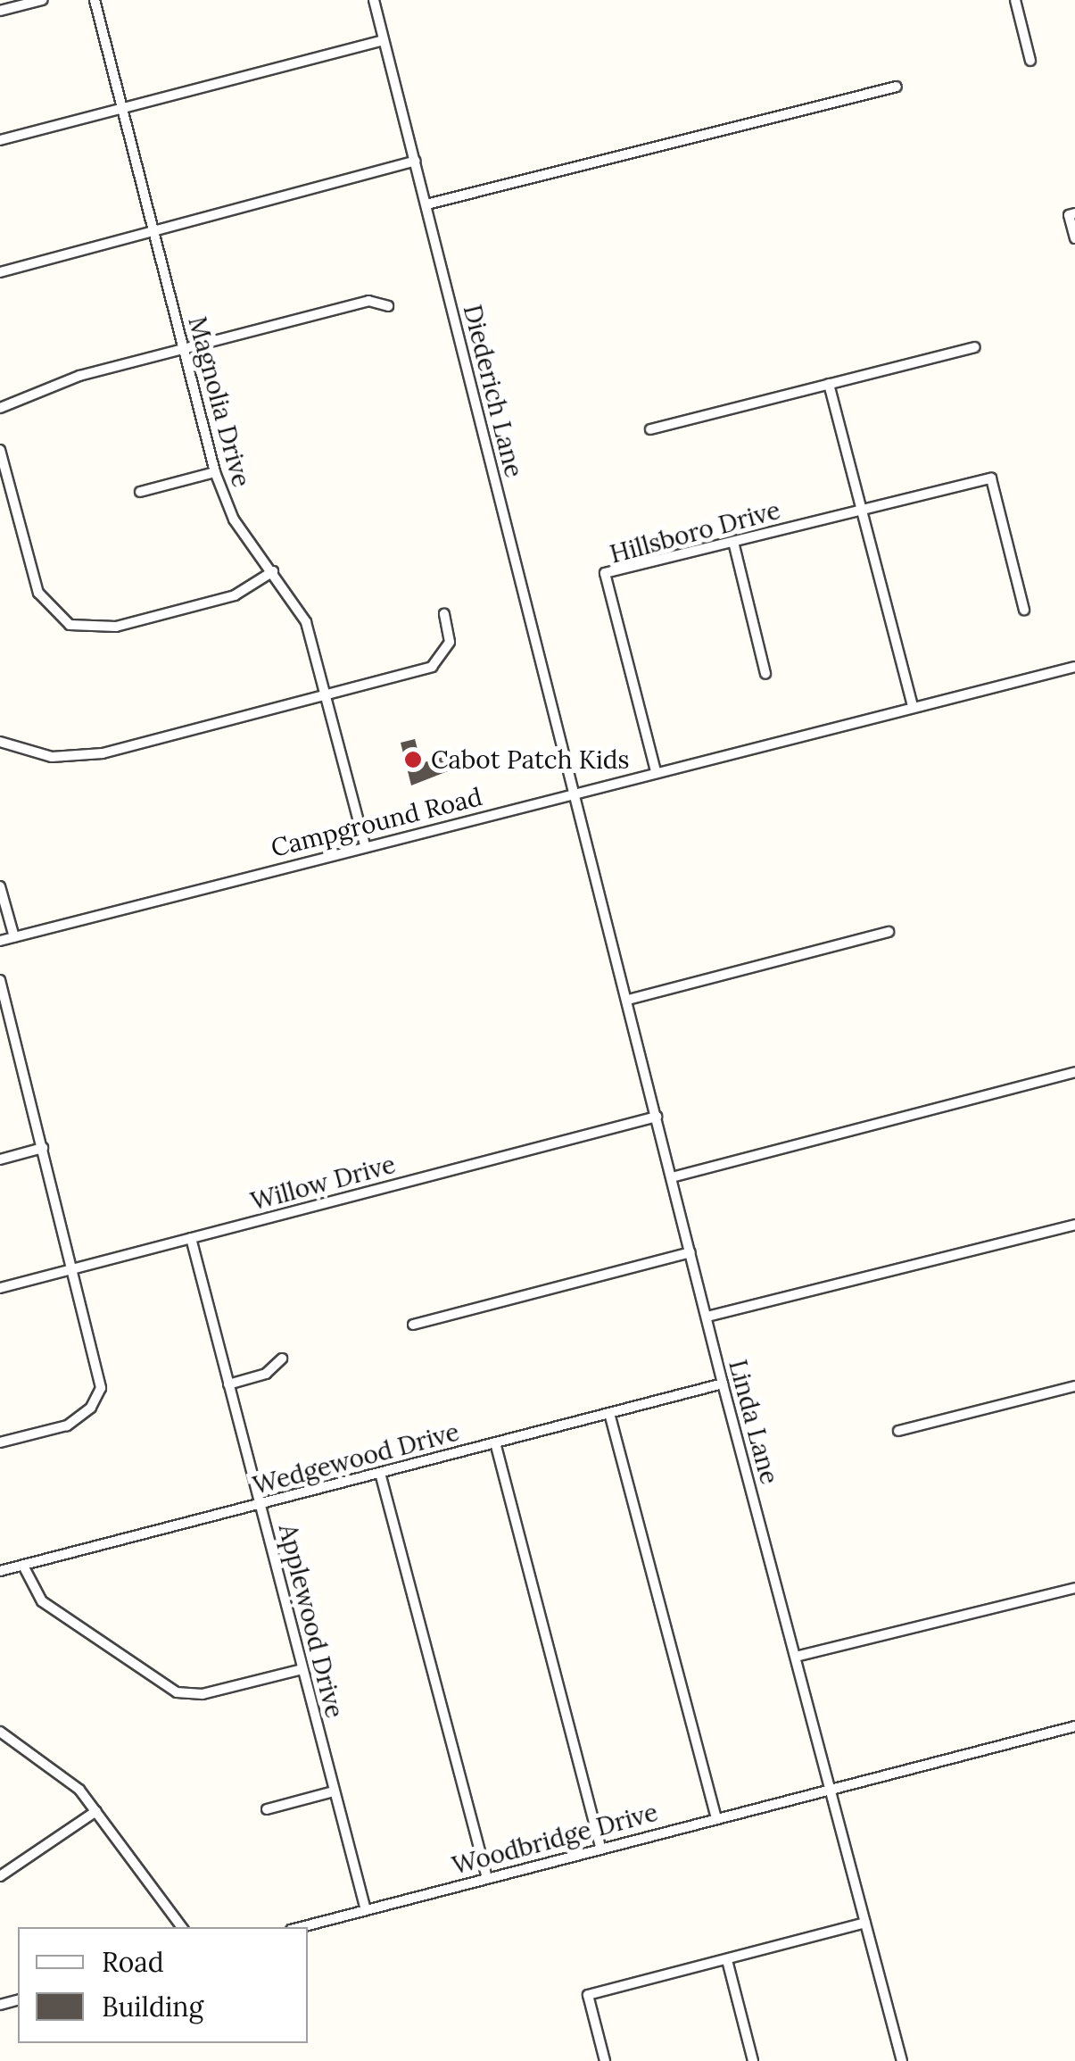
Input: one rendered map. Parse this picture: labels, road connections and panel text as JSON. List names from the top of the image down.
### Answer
{
  "streets": {
    "street": [
      "Diederich Lane",
      "Magnolia Drive",
      "Hillsboro Drive",
      "Campground Road",
      "Willow Drive",
      "Linda Lane",
      "Wedgewood Drive",
      "Applewood Drive",
      "Woodbridge Drive"
    ]
  },
  "crossings": [
    ["Diederich Lane", "Campground Road"],
    ["Diederich Lane", "Linda Lane"],
    ["Magnolia Drive", "Campground Road"],
    ["Hillsboro Drive", "Campground Road"],
    ["Campground Road", "Linda Lane"],
    ["Willow Drive", "Linda Lane"],
    ["Willow Drive", "Applewood Drive"],
    ["Linda Lane", "Wedgewood Drive"],
    ["Linda Lane", "Woodbridge Drive"],
    ["Wedgewood Drive", "Applewood Drive"],
    ["Applewood Drive", "Woodbridge Drive"]
  ],
  "places": ["Cabot Patch Kids"],
  "legend": ["Road", "Building"]
}
